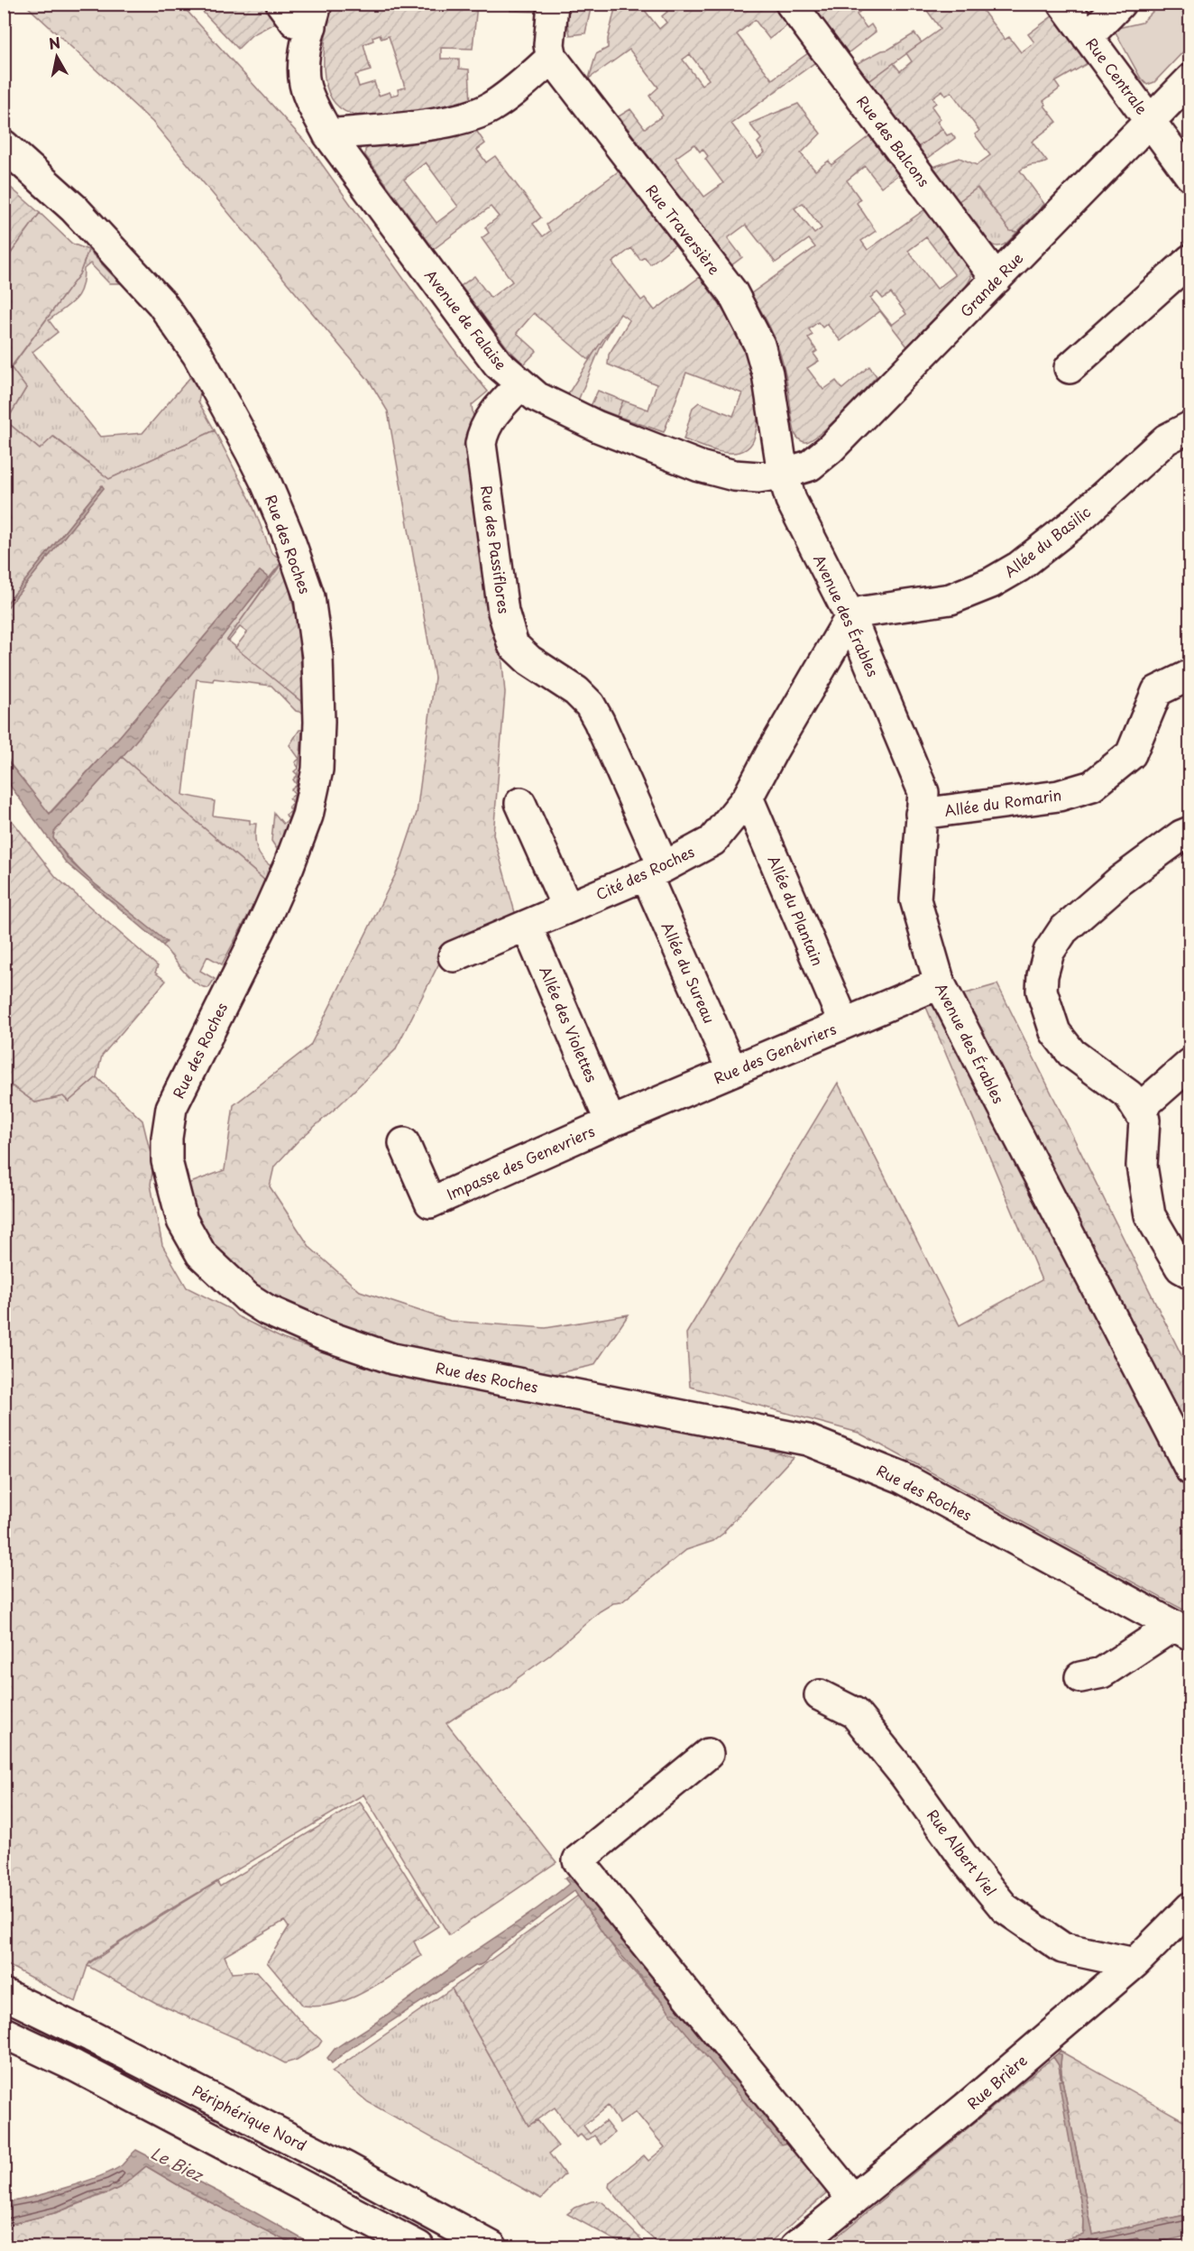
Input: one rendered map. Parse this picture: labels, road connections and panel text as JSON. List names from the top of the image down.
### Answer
{
  "streets": {
    "main road": [
      "Rue Centrale",
      "Rue des Balcons",
      "Rue Traversière",
      "Grande Rue",
      "Avenue de Falaise",
      "Allée du Basilic",
      "Rue des Roches",
      "Rue des Passiflores",
      "Avenue des Érables",
      "Allée du Romarin",
      "Cité des Roches",
      "Allée du Plantain",
      "Allée du Sureau",
      "Allée des Violettes",
      "Rue des Genévriers",
      "Impasse des Genevriers",
      "Rue Albert Viel",
      "Rue Brière",
      "Périphérique Nord"
    ]
  },
  "crossings": [
    ["Rue Centrale", "Grande Rue"],
    ["Rue des Balcons", "Grande Rue"],
    ["Rue Traversière", "Grande Rue"],
    ["Rue Traversière", "Avenue de Falaise"],
    ["Rue Traversière", "Avenue des Érables"],
    ["Grande Rue", "Avenue de Falaise"],
    ["Grande Rue", "Avenue des Érables"],
    ["Avenue de Falaise", "Rue des Passiflores"],
    ["Avenue de Falaise", "Avenue des Érables"],
    ["Allée du Basilic", "Avenue des Érables"],
    ["Allée du Basilic", "Cité des Roches"],
    ["Rue des Passiflores", "Cité des Roches"],
    ["Rue des Passiflores", "Allée du Sureau"],
    ["Avenue des Érables", "Allée du Romarin"],
    ["Avenue des Érables", "Cité des Roches"],
    ["Avenue des Érables", "Rue des Genévriers"],
    ["Cité des Roches", "Allée du Plantain"],
    ["Cité des Roches", "Allée du Sureau"],
    ["Cité des Roches", "Allée des Violettes"],
    ["Allée du Plantain", "Rue des Genévriers"],
    ["Allée du Sureau", "Rue des Genévriers"],
    ["Allée des Violettes", "Rue des Genévriers"],
    ["Allée des Violettes", "Impasse des Genevriers"],
    ["Rue des Genévriers", "Impasse des Genevriers"],
    ["Rue Albert Viel", "Rue Brière"]
  ],
  "water": ["Le Biez"],
  "north": "top"
}
